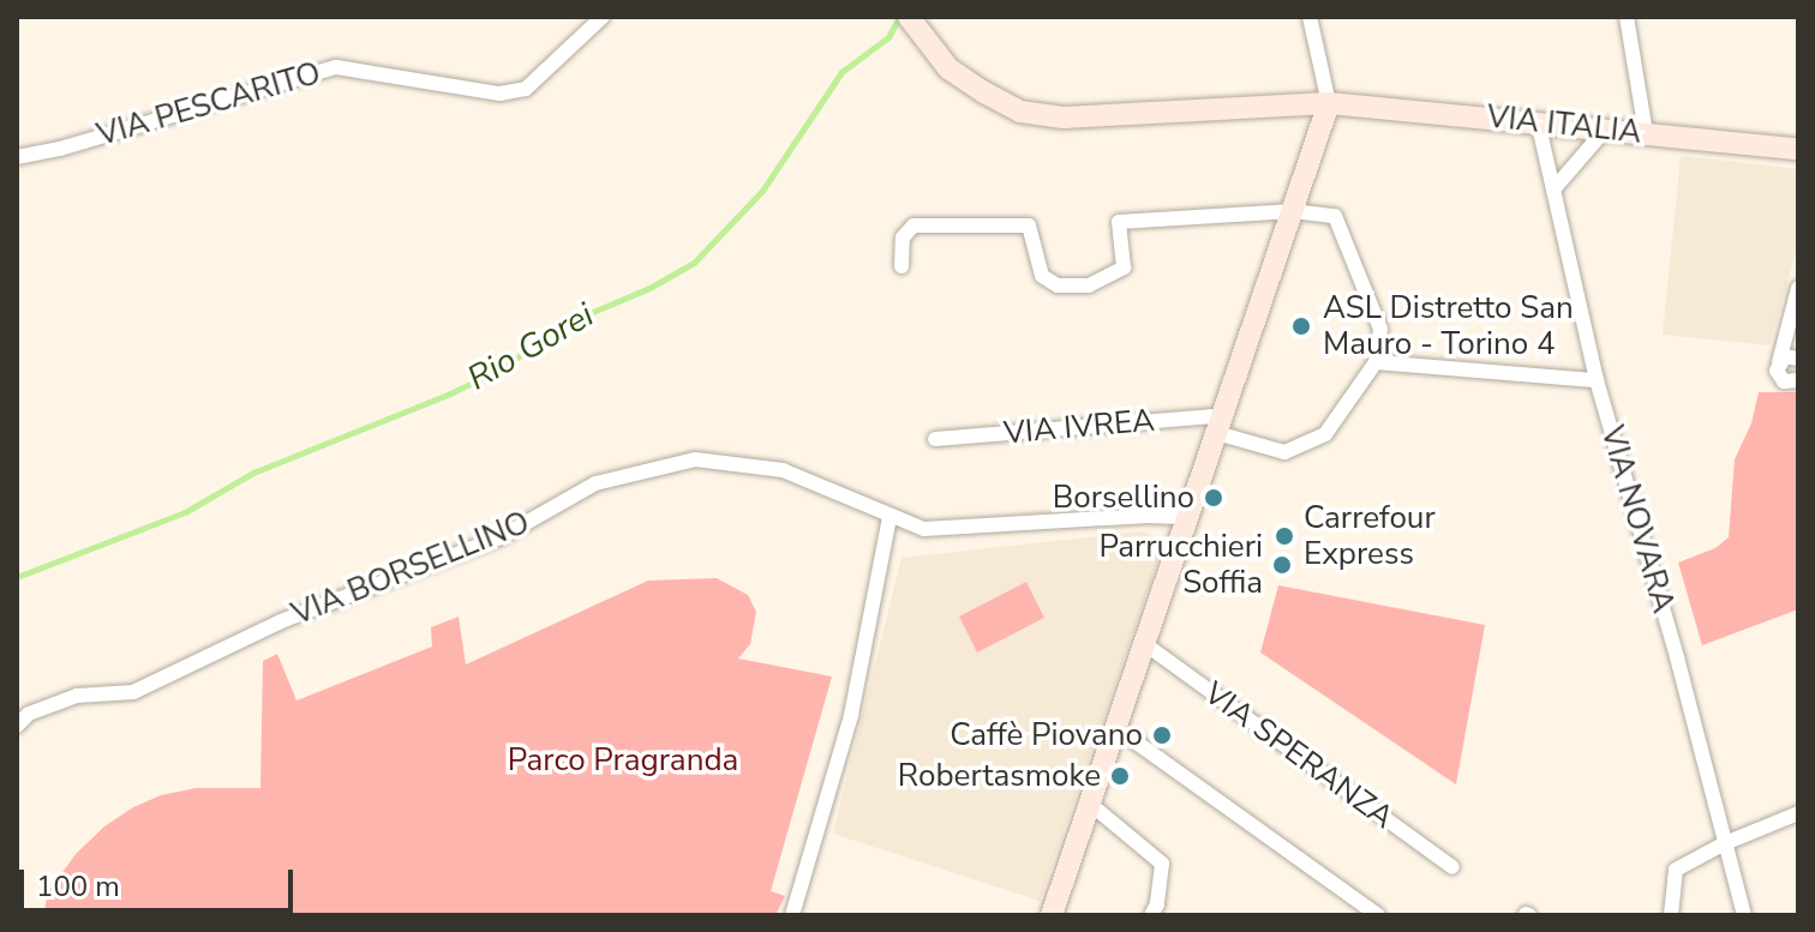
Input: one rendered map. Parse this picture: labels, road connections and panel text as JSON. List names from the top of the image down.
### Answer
{
  "streets": {
    "street": [
      "VIA PESCARITO",
      "VIA ITALIA",
      "VIA IVREA",
      "VIA NOVARA",
      "VIA BORSELLINO",
      "VIA SPERANZA"
    ]
  },
  "crossings": [
    ["VIA ITALIA", "VIA NOVARA"]
  ],
  "water": ["Rio Gorei"],
  "parks": ["Parco Pragranda"],
  "places": [
    "ASL Distretto San Mauro - Torino 4",
    "Borsellino",
    "Carrefour Express",
    "Parrucchieri Soffia",
    "Caffè Piovano",
    "Robertasmoke"
  ],
  "scale_bar": "100 m"
}
